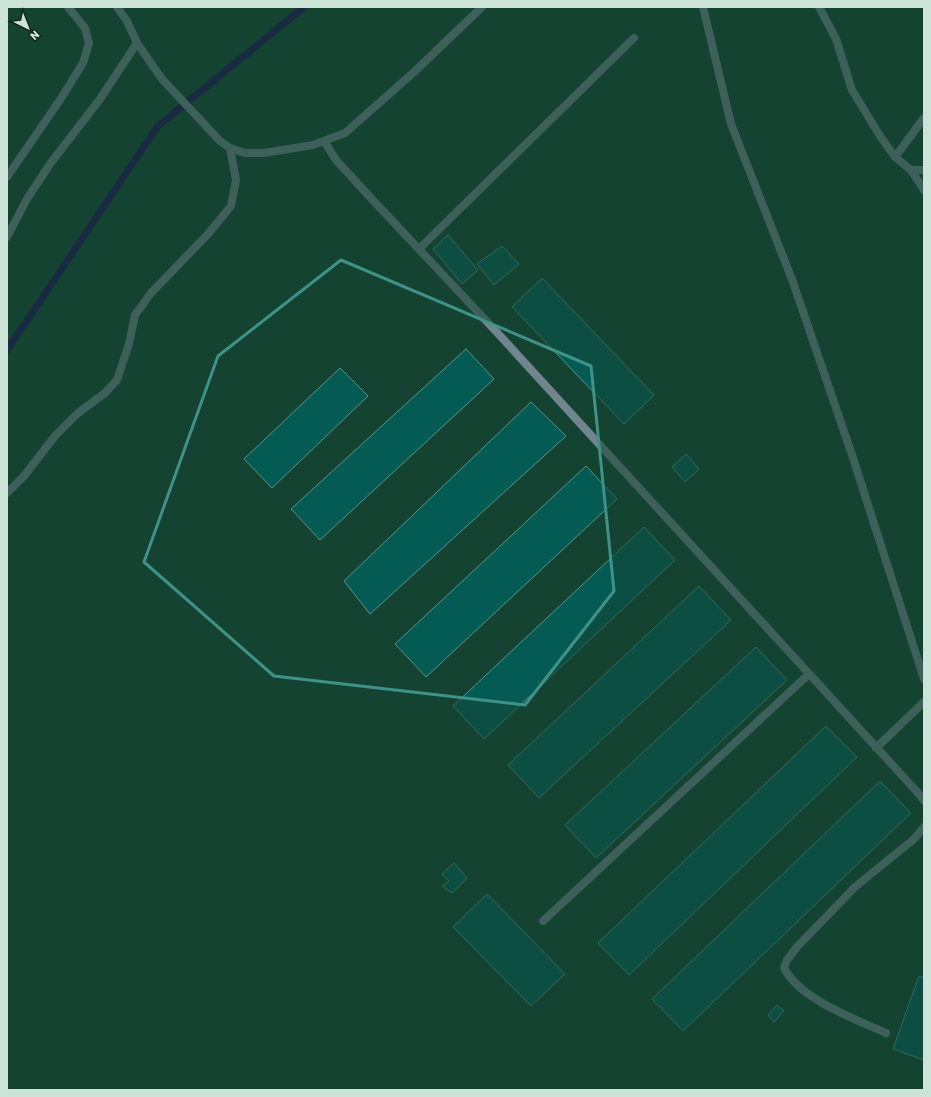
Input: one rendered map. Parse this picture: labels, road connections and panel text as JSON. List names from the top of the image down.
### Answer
{
  "north": "bottom right"
}
